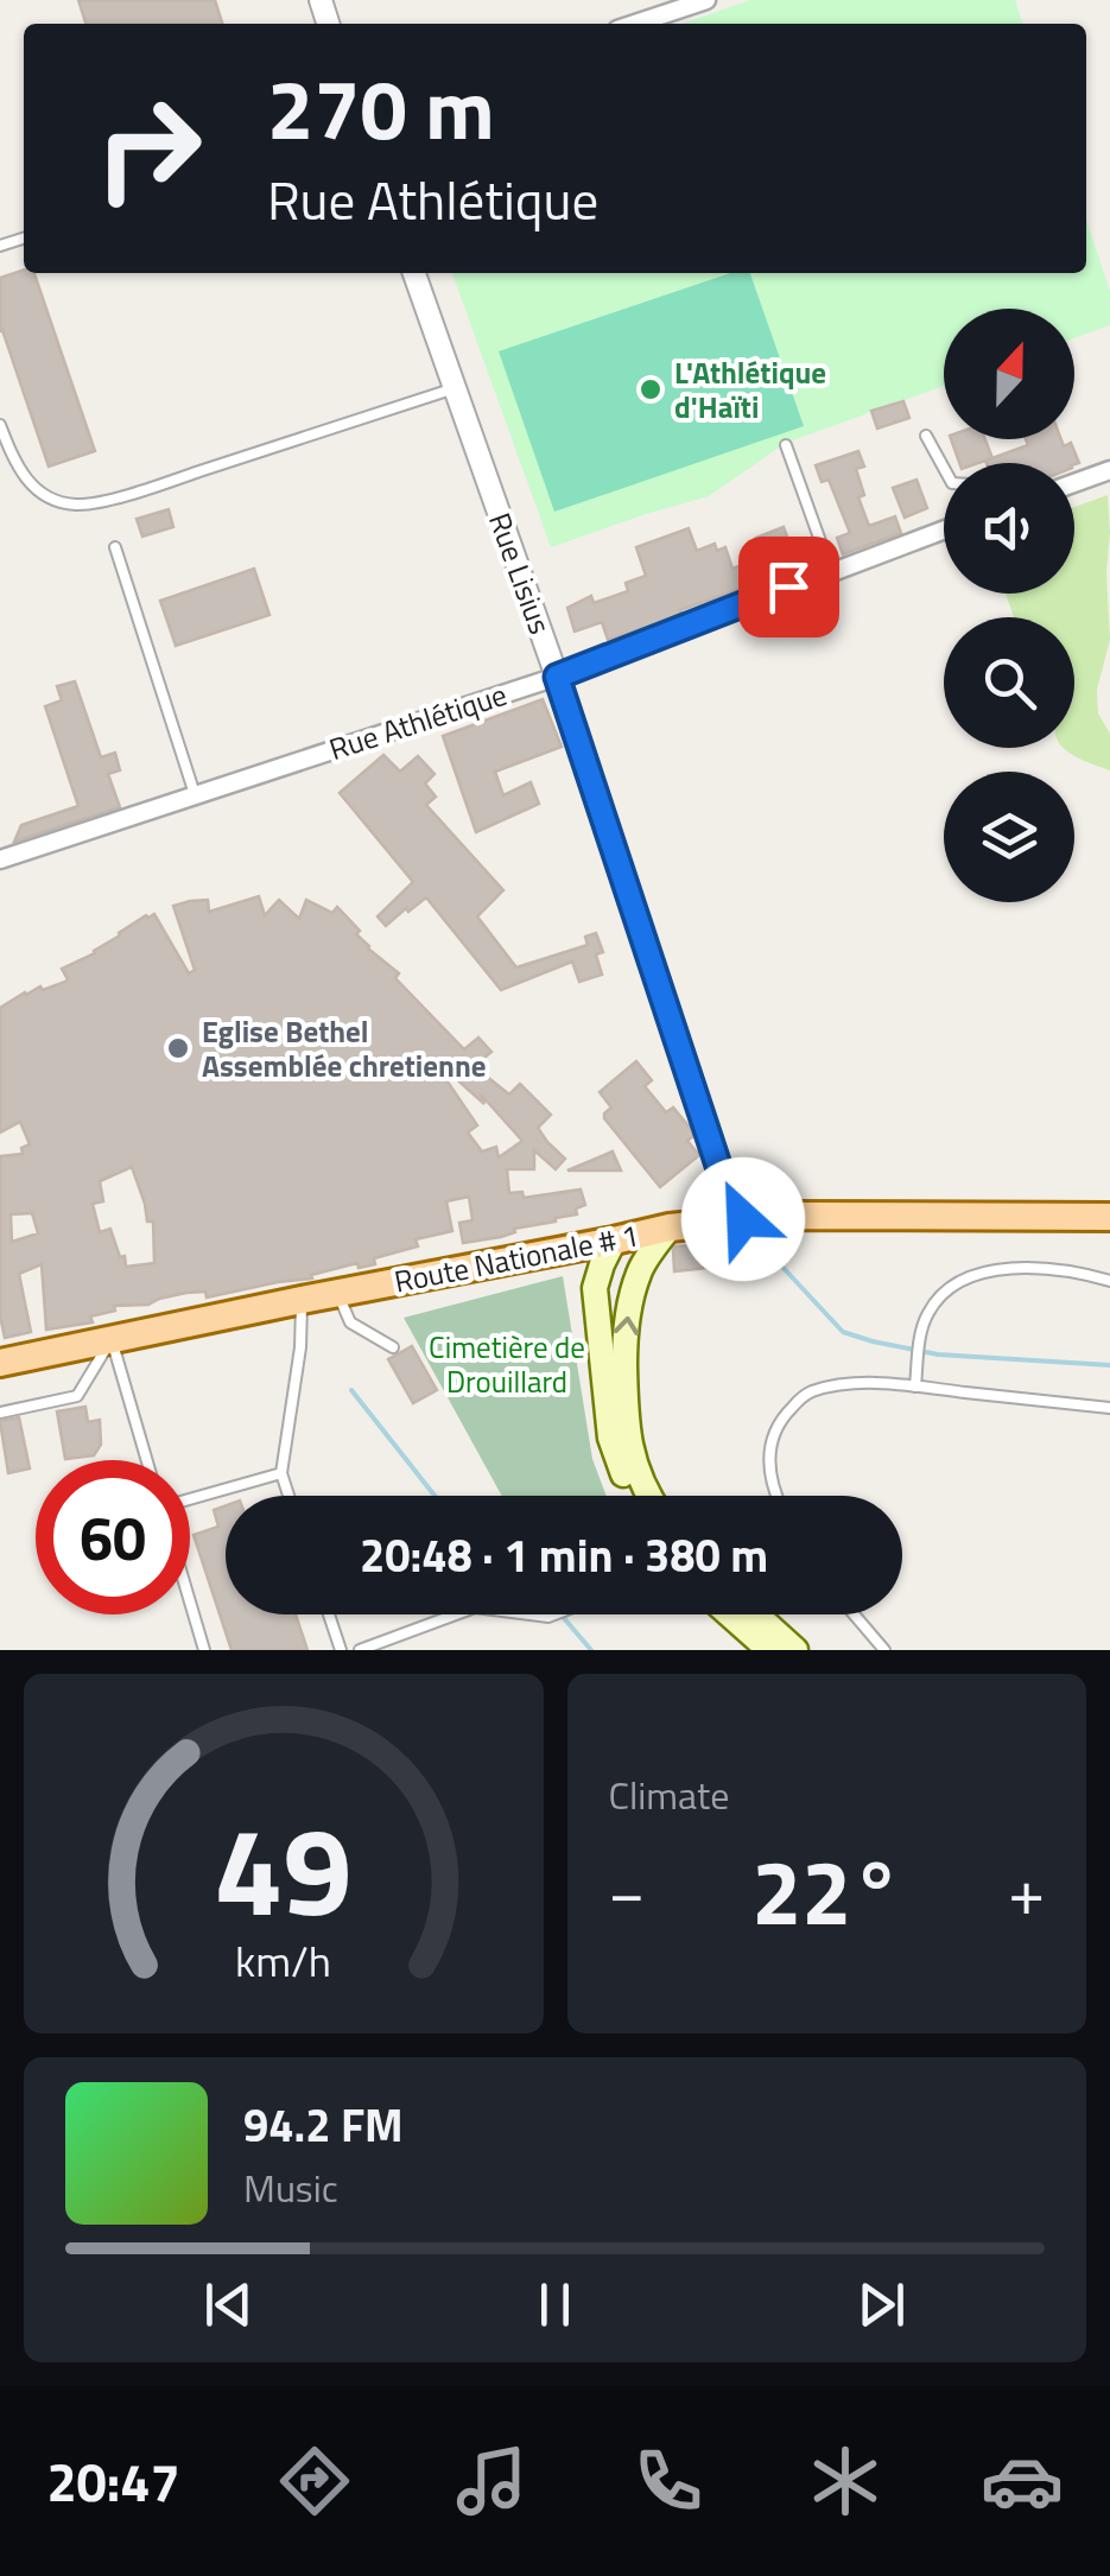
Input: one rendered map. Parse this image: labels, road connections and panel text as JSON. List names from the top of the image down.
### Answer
{
  "streets": {
    "main road": ["Route Nationale # 1"],
    "street": ["Rue Lisius", "Rue Athlétique"]
  },
  "crossings": [
    ["Rue Lisius", "Rue Athlétique"],
    ["Rue Lisius", "Route Nationale # 1"]
  ],
  "parks": ["Cimetière de Drouillard"],
  "places": ["L'Athlétique d'Haïti", "Eglise Bethel Assemblée chretienne"],
  "north": "top",
  "page": {
    "turn": ["270 m", "Rue Athlétique"],
    "limit": "60",
    "trip": "20:48 · 1 min · 380 m",
    "tile": "Climate",
    "heat": ["−", "22°", "+"],
    "song": ["94.2 FM", "Music"],
    "tabs": "20:47",
    "gauge": ["49", "km/h"]
  }
}
